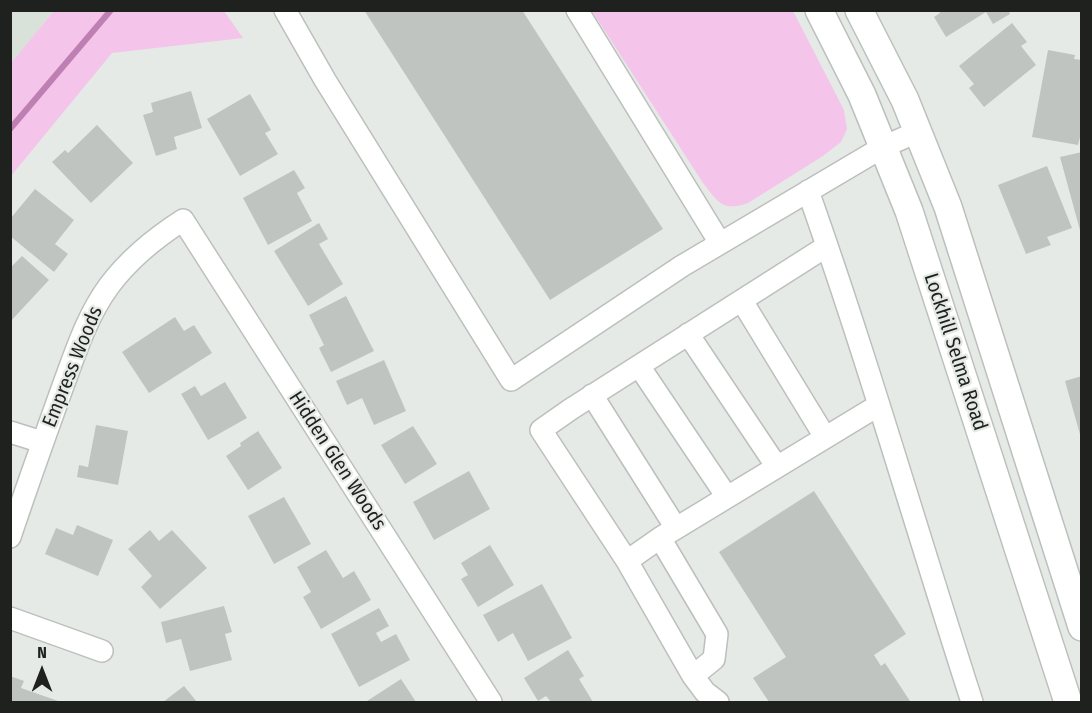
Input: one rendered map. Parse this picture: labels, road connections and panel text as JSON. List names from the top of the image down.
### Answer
{
  "streets": {
    "main road": ["Lockhill Selma Road"],
    "street": ["Empress Woods", "Hidden Glen Woods"]
  },
  "crossings": [
    ["Empress Woods", "Hidden Glen Woods"]
  ],
  "north": "top"
}
